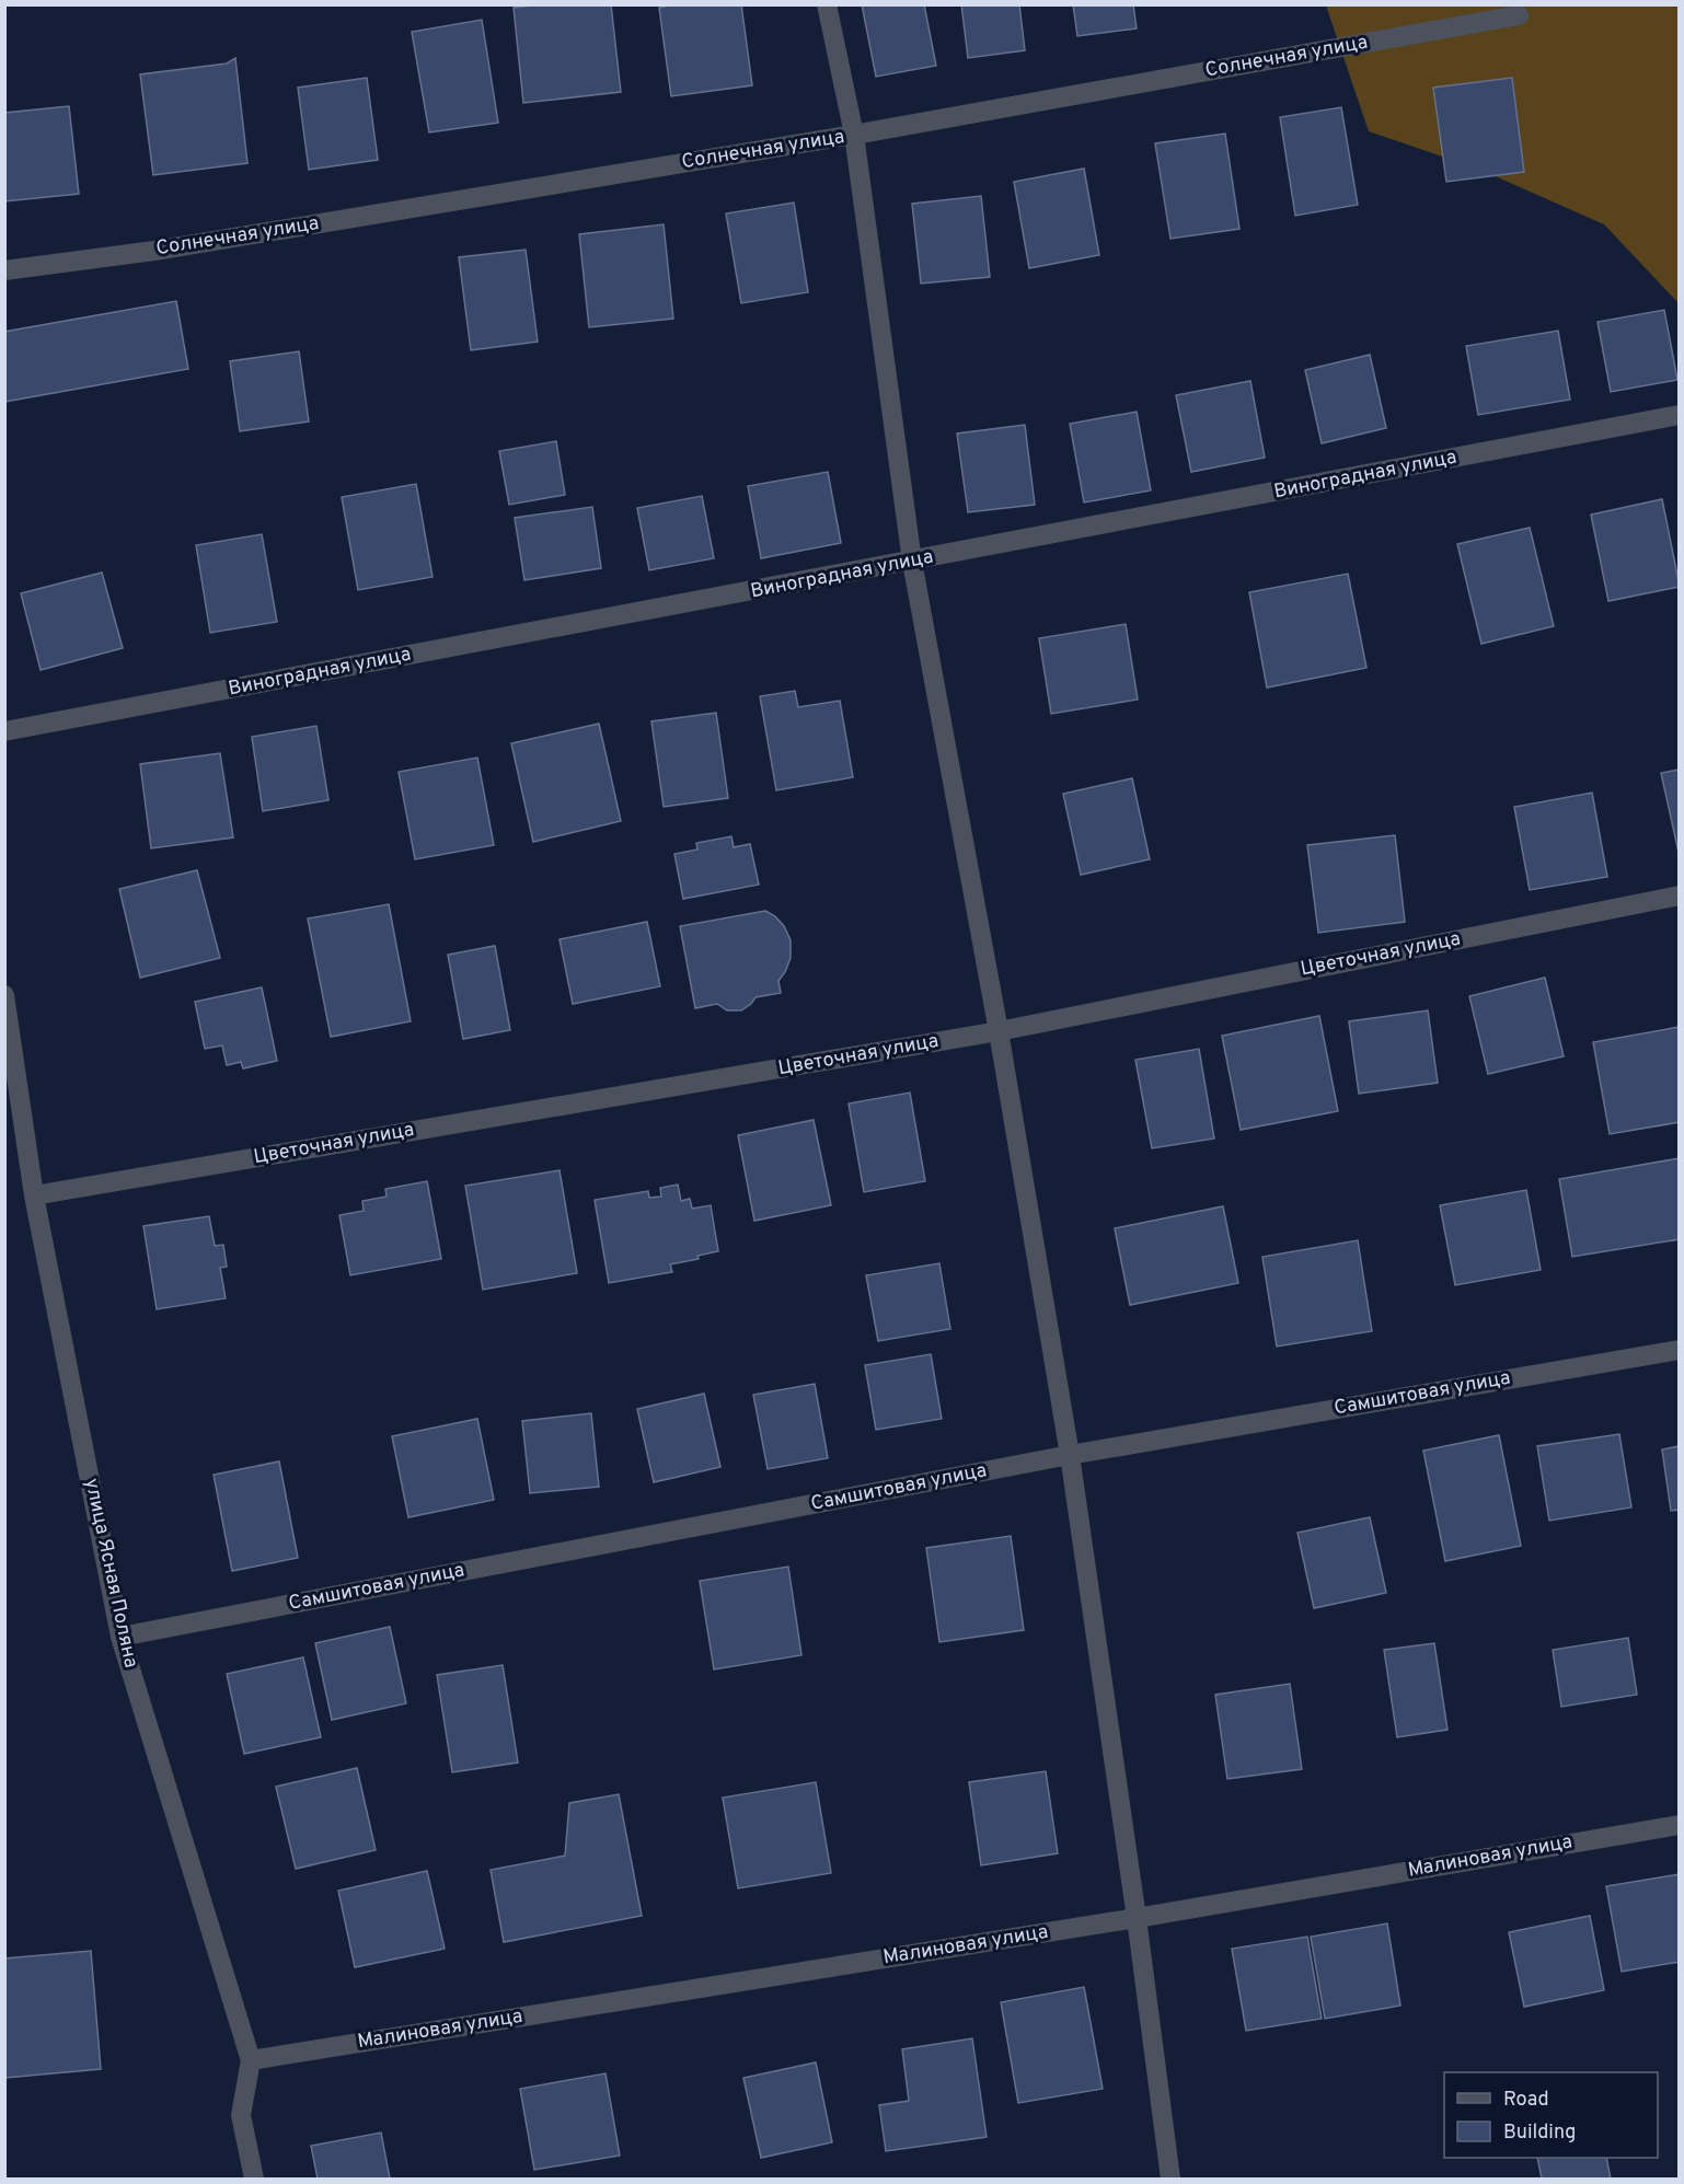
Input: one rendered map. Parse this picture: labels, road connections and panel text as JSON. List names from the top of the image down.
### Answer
{
  "streets": {
    "street": [
      "Солнечная улица",
      "Виноградная улица",
      "Цветочная улица",
      "Самшитовая улица",
      "улица Ясная Поляна",
      "Малиновая улица"
    ]
  },
  "crossings": [
    ["Цветочная улица", "улица Ясная Поляна"],
    ["Самшитовая улица", "улица Ясная Поляна"],
    ["улица Ясная Поляна", "Малиновая улица"]
  ],
  "legend": ["Road", "Building"]
}
